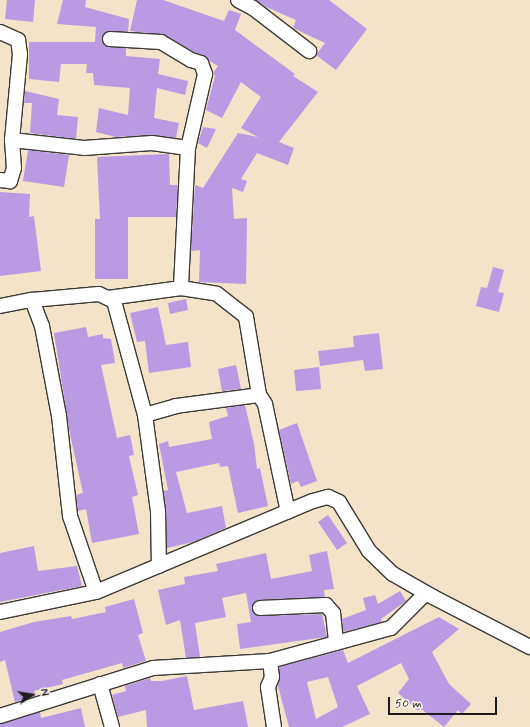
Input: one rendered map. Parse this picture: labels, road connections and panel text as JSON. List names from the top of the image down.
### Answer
{
  "scale_bar": "50 m",
  "north": "right"
}
